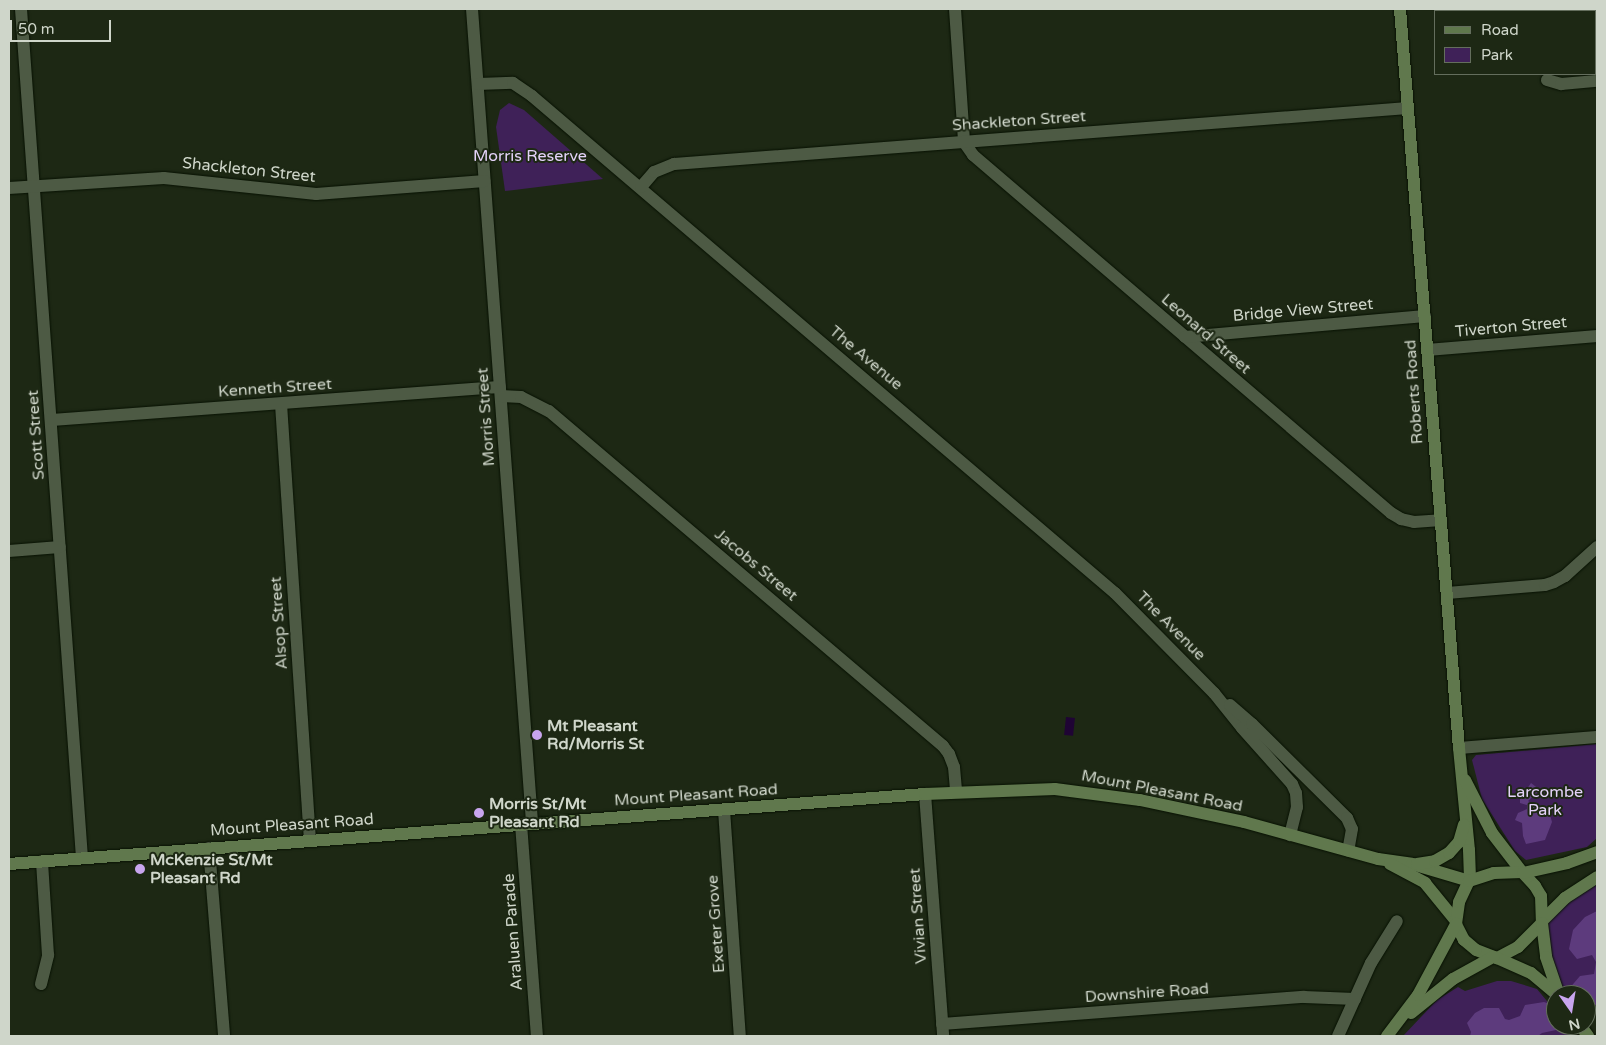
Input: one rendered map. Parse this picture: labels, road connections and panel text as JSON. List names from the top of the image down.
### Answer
{
  "streets": {
    "street": [
      "Shackleton Street",
      "Bridge View Street",
      "Tiverton Street",
      "Leonard Street",
      "The Avenue",
      "Kenneth Street",
      "Roberts Road",
      "Morris Street",
      "Scott Street",
      "Jacobs Street",
      "Alsop Street",
      "Mount Pleasant Road",
      "Vivian Street",
      "Exeter Grove",
      "Araluen Parade",
      "Downshire Road"
    ]
  },
  "crossings": [
    ["Shackleton Street", "Leonard Street"],
    ["Shackleton Street", "The Avenue"],
    ["Shackleton Street", "Roberts Road"],
    ["Shackleton Street", "Morris Street"],
    ["Shackleton Street", "Scott Street"],
    ["Bridge View Street", "Leonard Street"],
    ["Bridge View Street", "Roberts Road"],
    ["Tiverton Street", "Roberts Road"],
    ["Leonard Street", "Roberts Road"],
    ["The Avenue", "Morris Street"],
    ["The Avenue", "Mount Pleasant Road"],
    ["Kenneth Street", "Morris Street"],
    ["Kenneth Street", "Scott Street"],
    ["Kenneth Street", "Jacobs Street"],
    ["Kenneth Street", "Alsop Street"],
    ["Roberts Road", "Mount Pleasant Road"],
    ["Morris Street", "Jacobs Street"],
    ["Morris Street", "Mount Pleasant Road"],
    ["Morris Street", "Araluen Parade"],
    ["Scott Street", "Mount Pleasant Road"],
    ["Jacobs Street", "Mount Pleasant Road"],
    ["Alsop Street", "Mount Pleasant Road"],
    ["Mount Pleasant Road", "Vivian Street"],
    ["Mount Pleasant Road", "Exeter Grove"],
    ["Mount Pleasant Road", "Araluen Parade"],
    ["Vivian Street", "Downshire Road"]
  ],
  "parks": ["Morris Reserve", "Larcombe Park"],
  "places": ["Mt Pleasant Rd/Morris St", "Morris St/Mt Pleasant Rd", "McKenzie St/Mt Pleasant Rd"],
  "legend": ["Road", "Park"],
  "scale_bar": "50 m",
  "north": "bottom"
}
